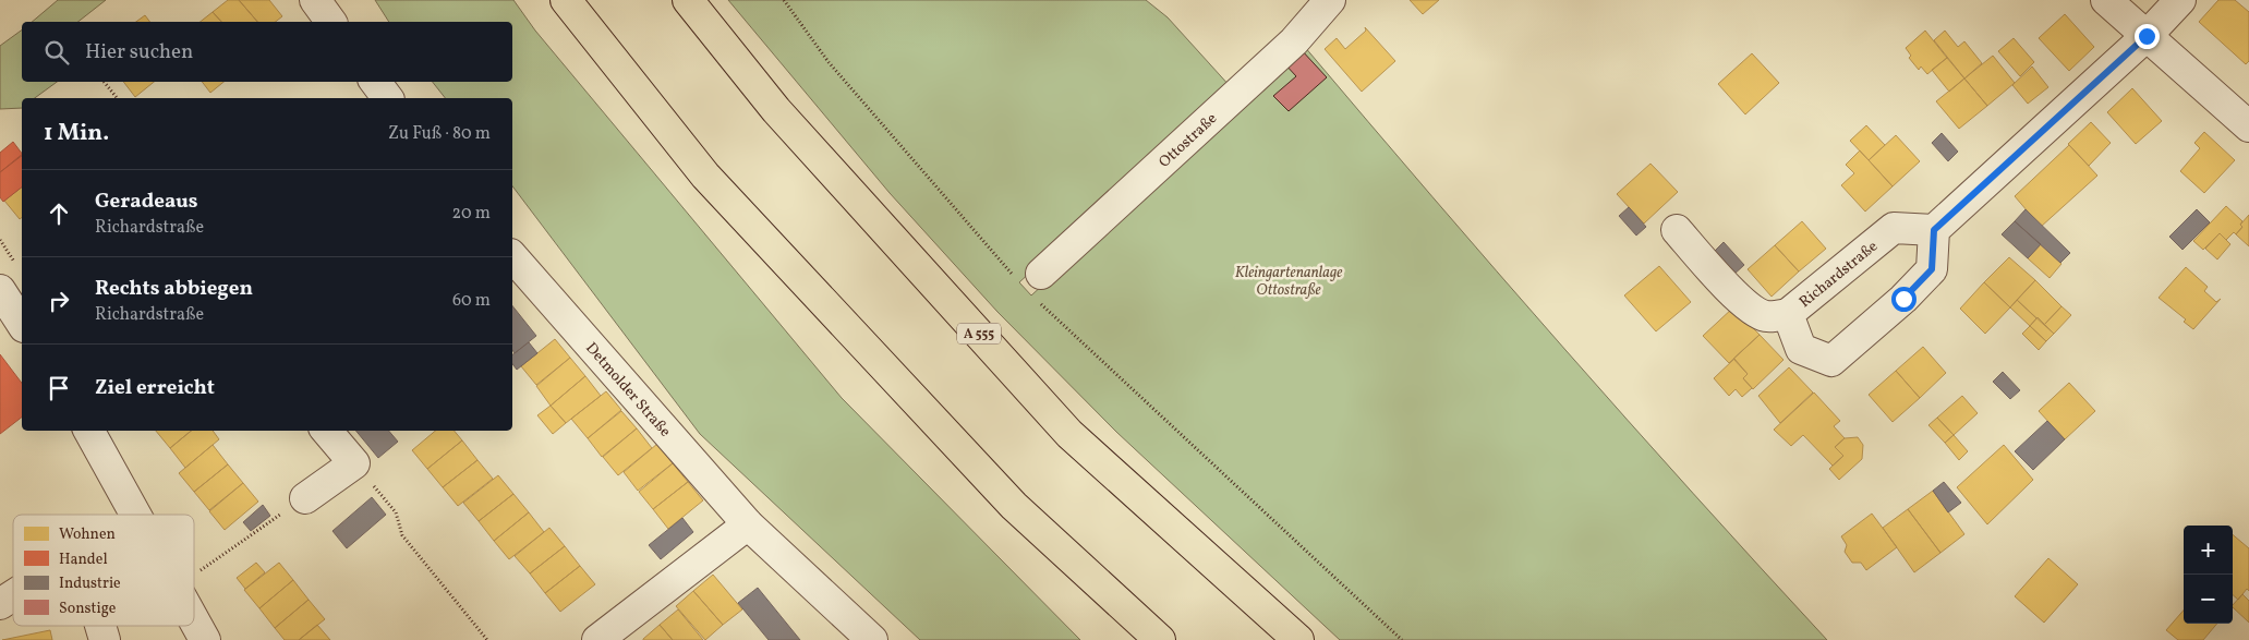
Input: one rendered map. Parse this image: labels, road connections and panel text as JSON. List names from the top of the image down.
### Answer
{
  "streets": {
    "highway": ["A 555"],
    "street": ["Ottostraße", "Richardstraße", "Detmolder Straße"]
  },
  "parks": ["Kleingartenanlage Ottostraße"],
  "legend": [
    "Wohnen",
    "Handel",
    "Industrie",
    "Sonstige"
  ],
  "page": {
    "search": "Hier suchen",
    "heading": ["1 Min.", "Zu Fuß · 80 m"],
    "list": [
      ["Geradeaus", "Richardstraße", "20 m"],
      ["Rechts abbiegen", "Richardstraße", "60 m"],
      "Ziel erreicht"
    ],
    "map_buttons": ["+", "−"]
  }
}
